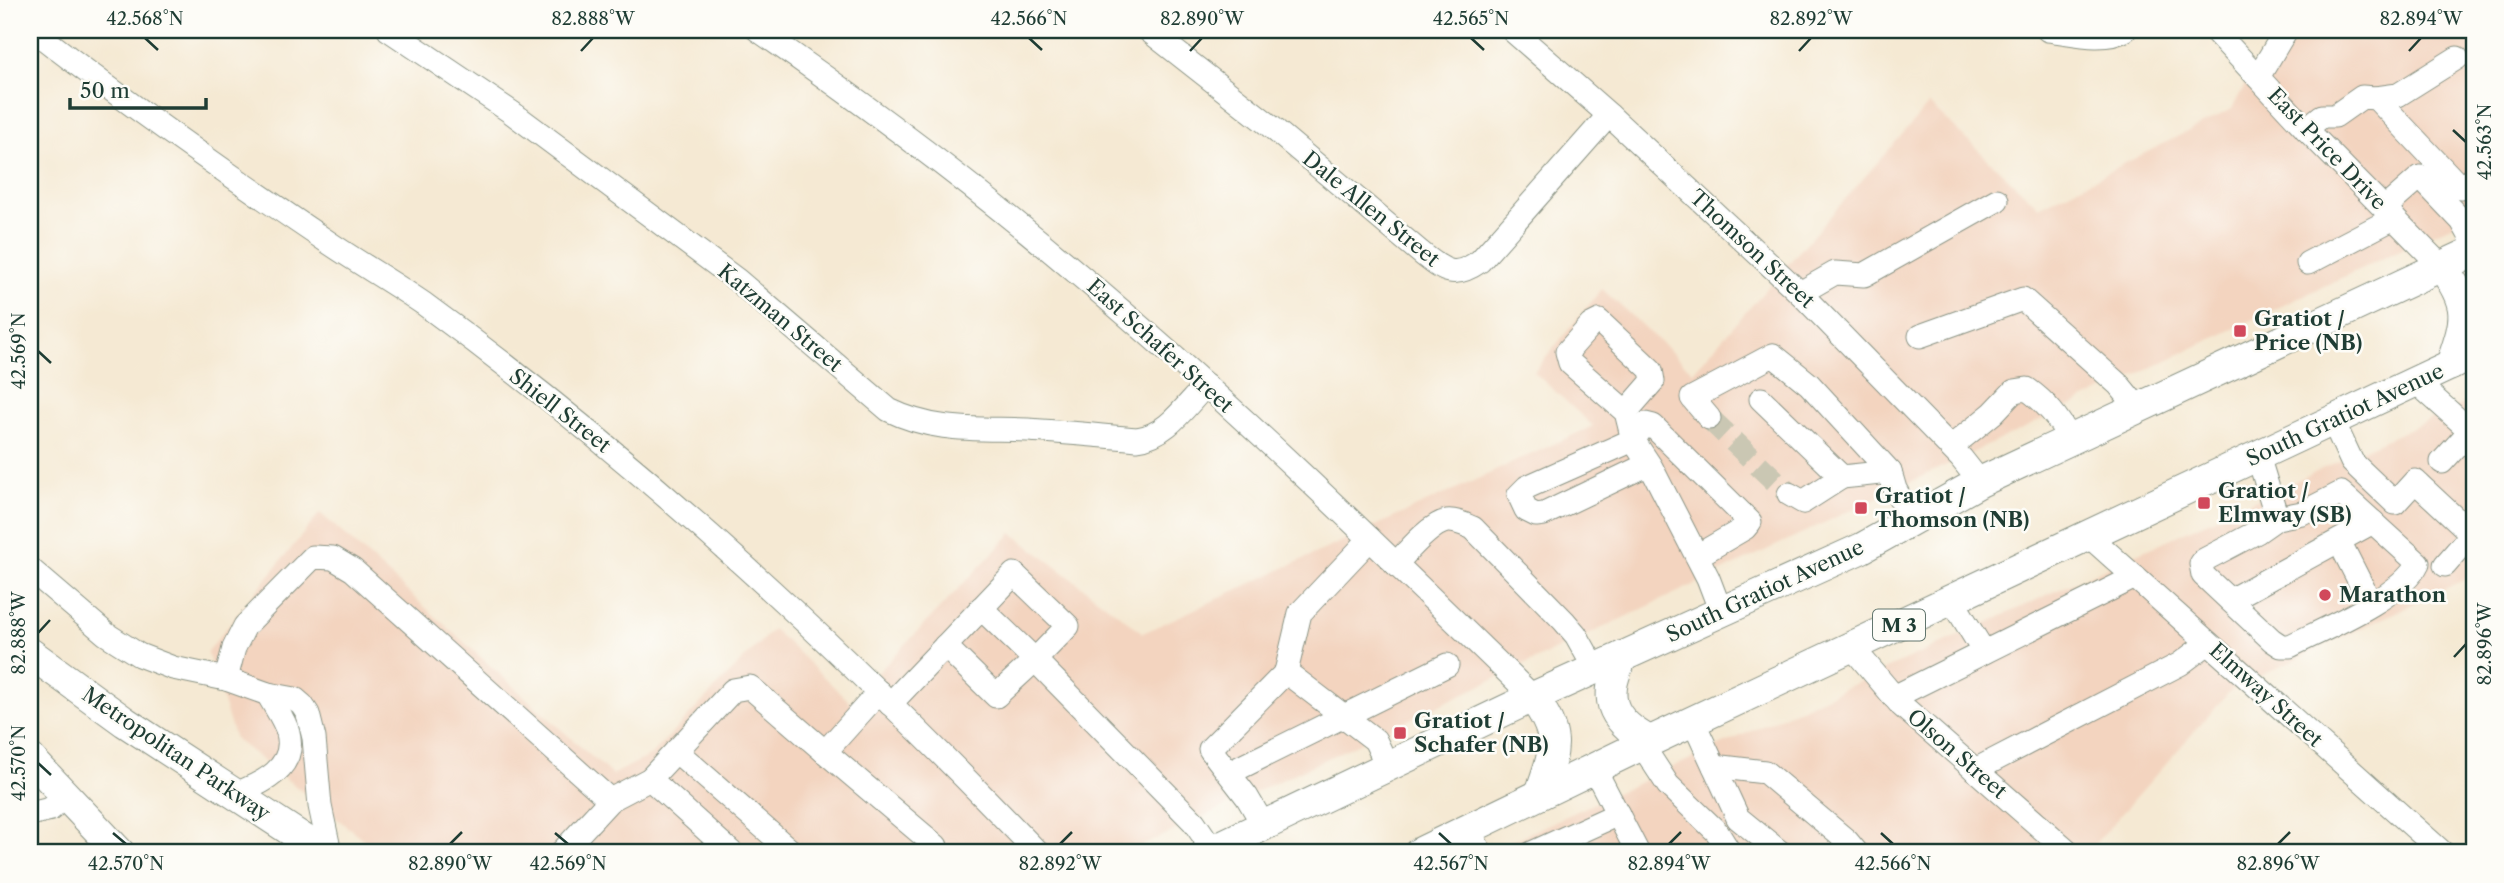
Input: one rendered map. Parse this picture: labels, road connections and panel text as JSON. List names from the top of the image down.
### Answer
{
  "streets": {
    "main road": ["South Gratiot Avenue", "M 3", "Metropolitan Parkway"],
    "street": [
      "East Price Drive",
      "Dale Allen Street",
      "Thomson Street",
      "Katzman Street",
      "East Schafer Street",
      "Shiell Street",
      "Elmway Street",
      "Olson Street"
    ]
  },
  "crossings": [
    ["East Price Drive", "South Gratiot Avenue"],
    ["Dale Allen Street", "Thomson Street"],
    ["Thomson Street", "South Gratiot Avenue"],
    ["Katzman Street", "East Schafer Street"],
    ["East Schafer Street", "South Gratiot Avenue"],
    ["South Gratiot Avenue", "Elmway Street"],
    ["South Gratiot Avenue", "Olson Street"]
  ],
  "places": {
    "transit": [
      "Gratiot / Price (NB)",
      "Gratiot / Elmway (SB)",
      "Gratiot / Thomson (NB)",
      "Gratiot / Schafer (NB)"
    ],
    "other": ["Marathon"]
  },
  "scale_bar": "50 m",
  "coordinates": [
    "42.568°N",
    "82.888°W",
    "42.566°N",
    "82.890°W",
    "42.565°N",
    "82.892°W",
    "82.894°W",
    "42.563°N",
    "42.569°N",
    "82.896°W",
    "42.570°N",
    "42.567°N"
  ]
}
